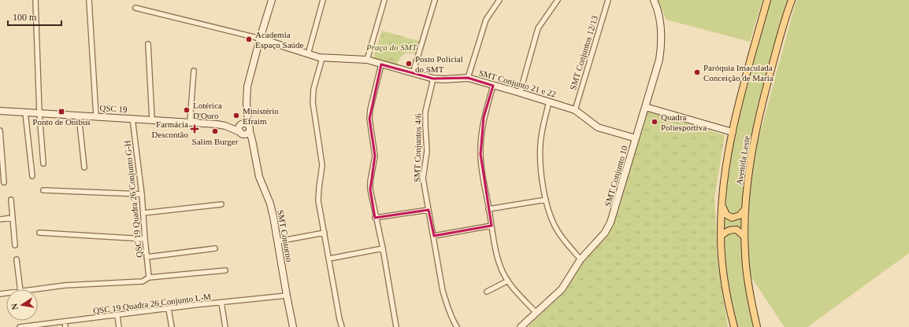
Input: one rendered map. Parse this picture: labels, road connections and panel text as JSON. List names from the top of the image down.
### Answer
{
  "streets": {
    "main road": ["Avenida Leste"],
    "street": [
      "SMT Conjuntos 12/13",
      "SMT Conjunto 21 e 22",
      "QSC 19",
      "SMT Conjuntos 4/6",
      "SMT Conjunto 10",
      "QSC 19 Quadra 26 Conjunto G-H",
      "SMT Contorno",
      "QSC 19 Quadra 26 Conjunto L-M"
    ]
  },
  "crossings": [
    ["SMT Conjuntos 12/13", "SMT Conjunto 21 e 22"],
    ["SMT Conjunto 21 e 22", "SMT Conjuntos 4/6"],
    ["SMT Conjunto 21 e 22", "SMT Conjunto 10"],
    ["QSC 19", "QSC 19 Quadra 26 Conjunto G-H"],
    ["QSC 19", "SMT Contorno"],
    ["SMT Contorno", "QSC 19 Quadra 26 Conjunto L-M"]
  ],
  "parks": ["Praça do SMT"],
  "places": {
    "other": [
      "Academia Espaço Saúde",
      "Posto Policial do SMT",
      "Paróquia Imaculada Conceição de Maria",
      "Lotérica D'Ouro",
      "Ministério Efraim",
      "Quadra Poliesportiva",
      "Salim Burger"
    ],
    "transit": ["Ponto de Onibus"],
    "health": ["Farmácia Descontão"]
  },
  "scale_bar": "100 m",
  "north": "left"
}
